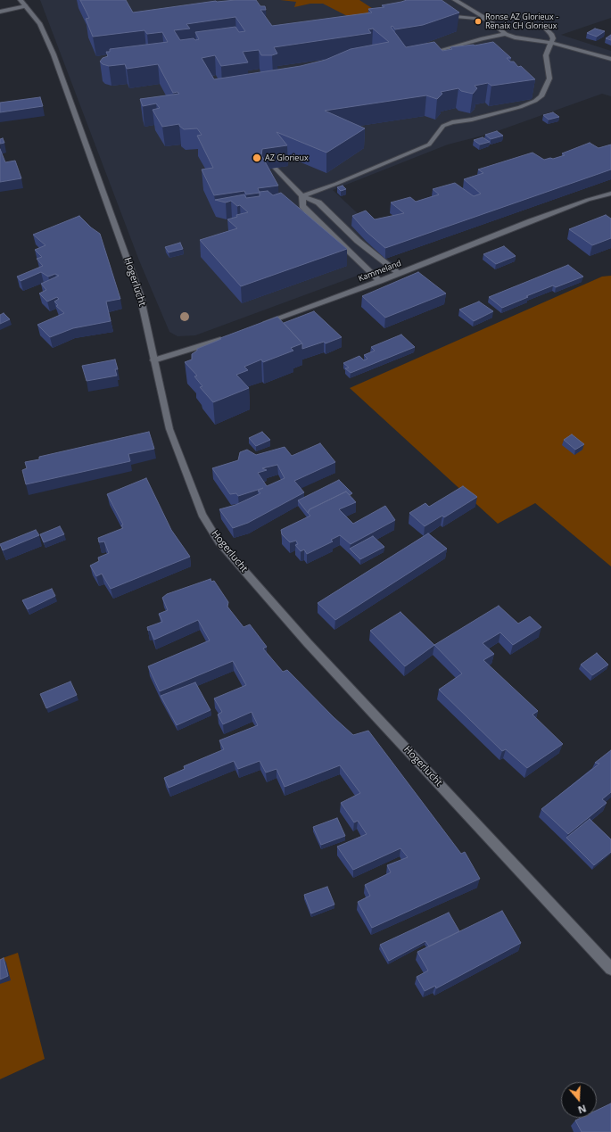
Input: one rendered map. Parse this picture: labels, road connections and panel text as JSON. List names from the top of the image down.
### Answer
{
  "streets": {
    "street": ["Kammeland", "Hogerlucht"]
  },
  "places": ["Ronse AZ Glorieux - Renaix CH Glorieux", "AZ Glorieux"],
  "north": "bottom"
}
